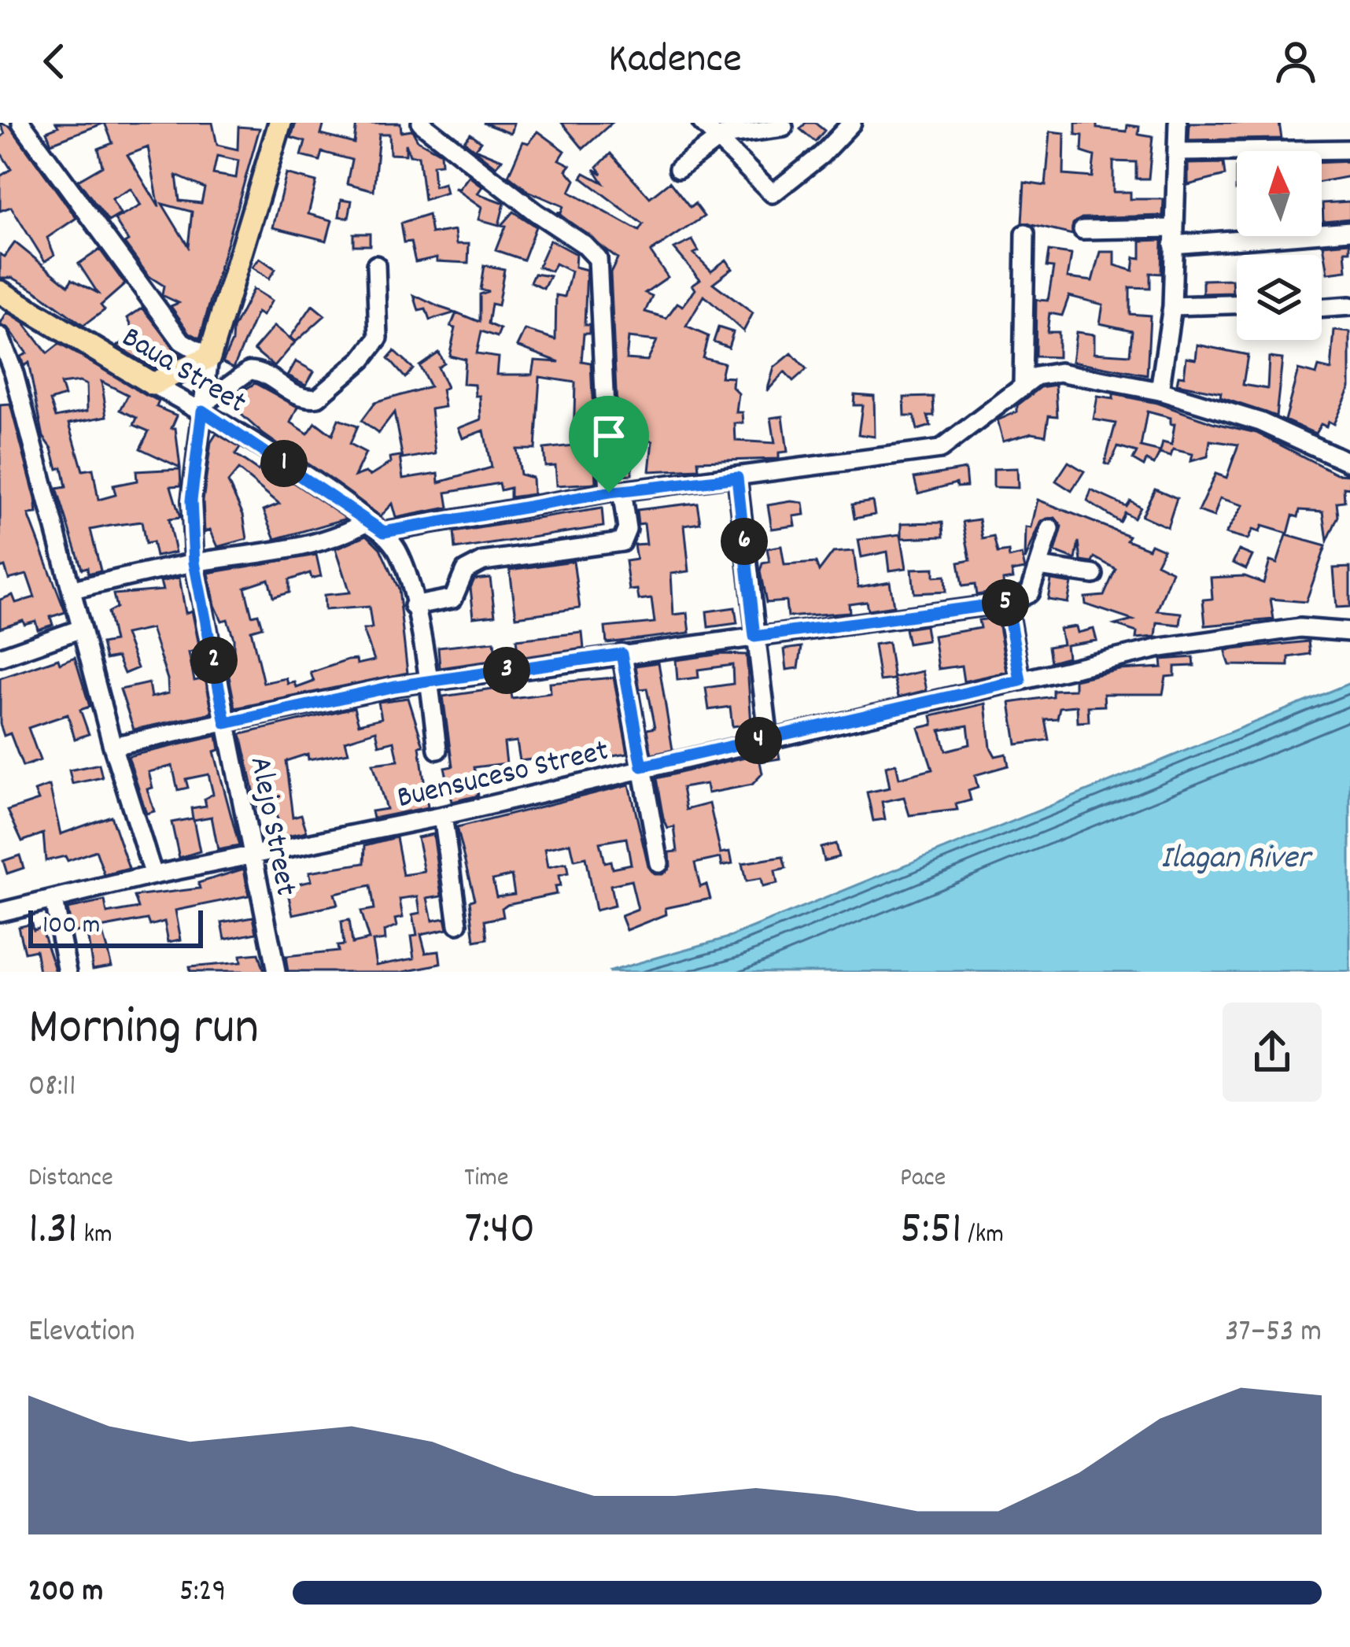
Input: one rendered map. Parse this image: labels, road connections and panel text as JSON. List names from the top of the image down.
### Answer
{
  "streets": {
    "main road": ["Baua Street"],
    "street": ["Buensuceso Street", "Alejo Street"]
  },
  "crossings": [
    ["Baua Street", "Alejo Street"],
    ["Buensuceso Street", "Alejo Street"]
  ],
  "water": ["Ilagan River"],
  "scale_bar": "100 m",
  "north": "top",
  "page": {
    "header": "Kadence",
    "pins": [
      "1",
      "6",
      "5",
      "2",
      "3",
      "4"
    ],
    "scale": "100 m",
    "heading": ["Morning run", "08:11"],
    "stats": [
      ["Distance", "1.31 km"],
      ["Time", "7:40"],
      ["Pace", "5:51 /km"]
    ],
    "chart": ["Elevation", "37–53 m"],
    "list": [
      {
        "name": "200 m",
        "note": "5:29"
      }
    ]
  }
}
